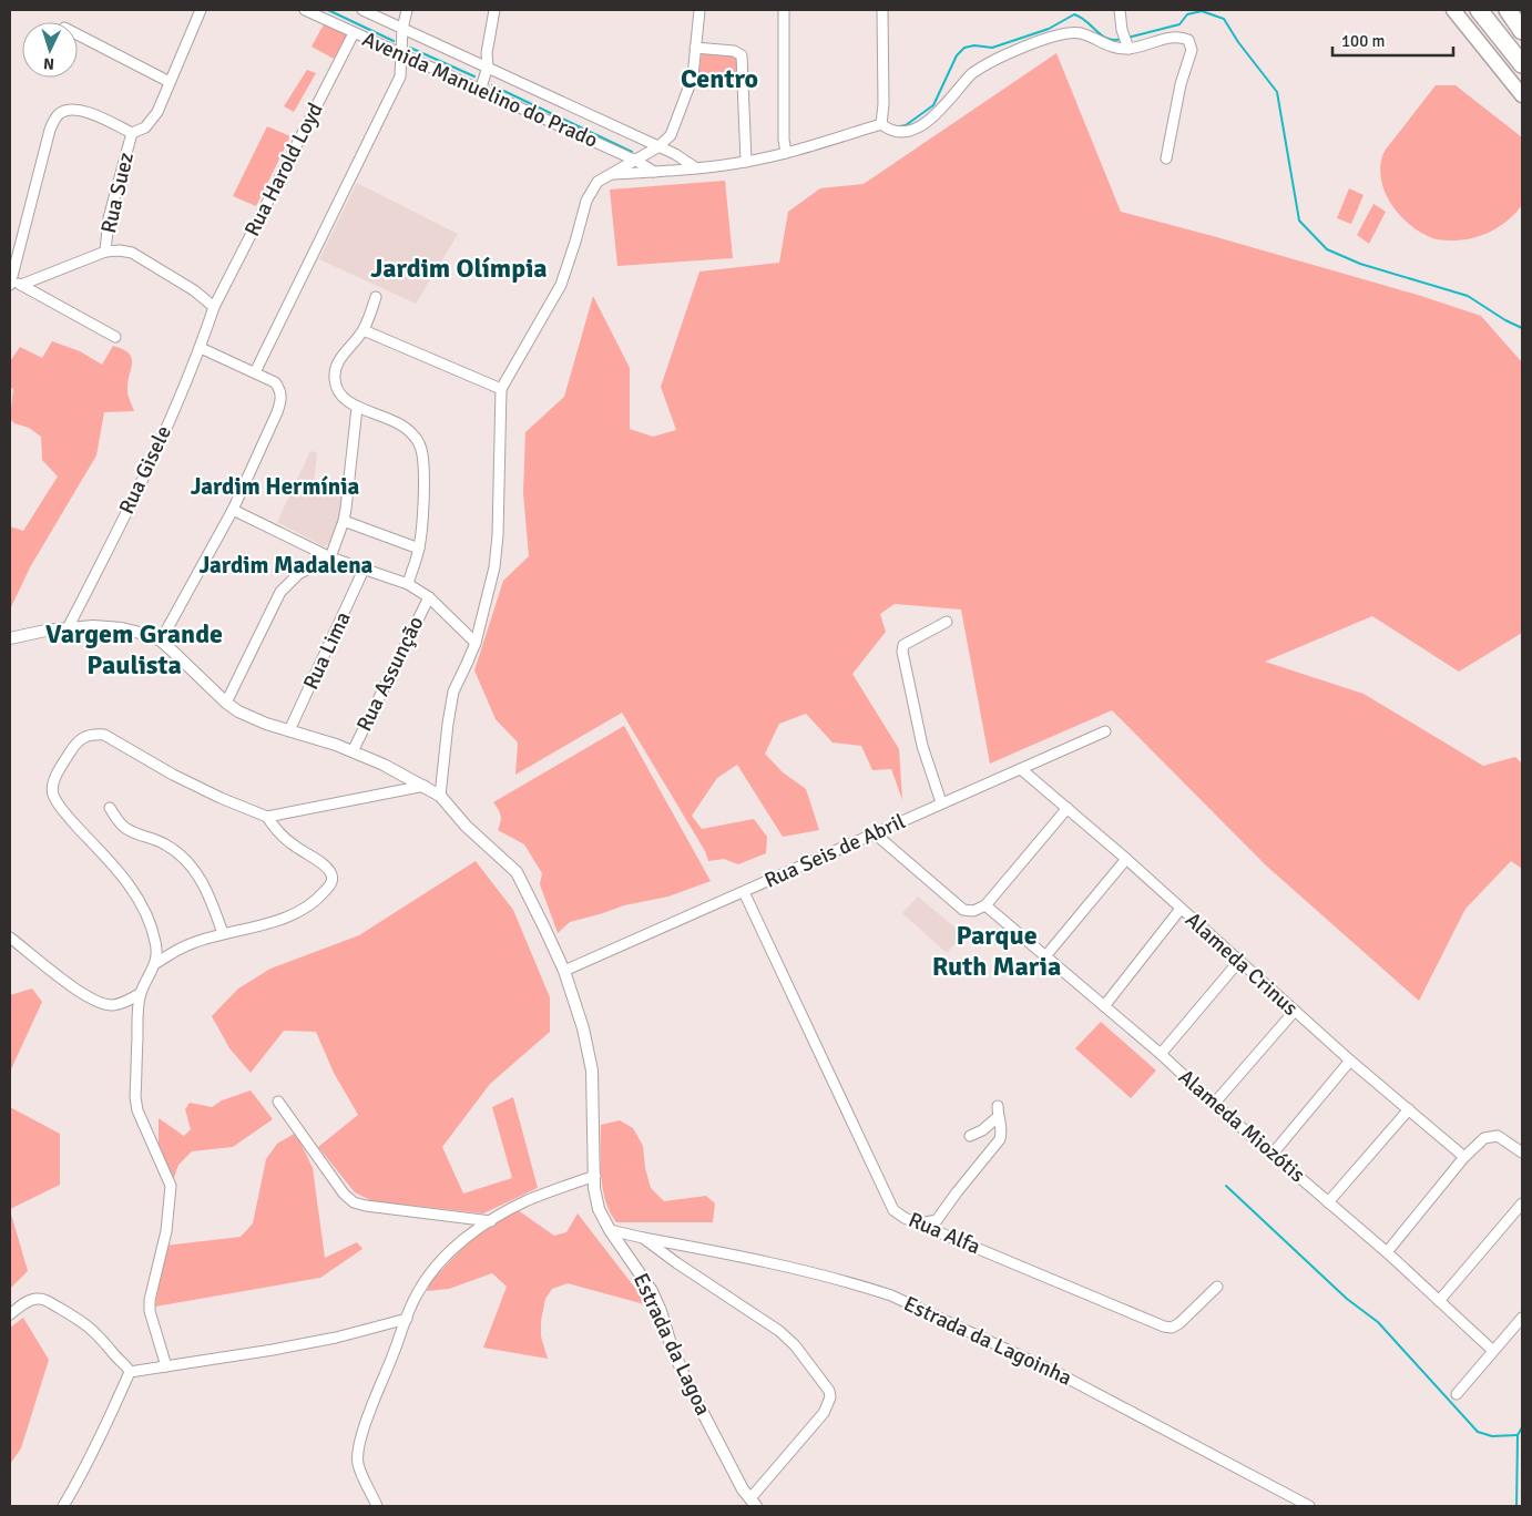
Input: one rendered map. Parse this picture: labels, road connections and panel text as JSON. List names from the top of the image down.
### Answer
{
  "streets": {
    "street": [
      "Avenida Manuelino do Prado",
      "Rua Harold Loyd",
      "Rua Suez",
      "Rua Gisele",
      "Rua Lima",
      "Rua Assunção",
      "Rua Seis de Abril",
      "Alameda Crinus",
      "Alameda Miozótis",
      "Rua Alfa",
      "Estrada da Lagoinha",
      "Estrada da Lagoa"
    ]
  },
  "crossings": [
    ["Avenida Manuelino do Prado", "Rua Harold Loyd"],
    ["Rua Harold Loyd", "Rua Gisele"],
    ["Rua Seis de Abril", "Alameda Crinus"],
    ["Rua Seis de Abril", "Rua Alfa"],
    ["Rua Seis de Abril", "Estrada da Lagoa"],
    ["Estrada da Lagoinha", "Estrada da Lagoa"]
  ],
  "districts": [
    "Centro",
    "Jardim Olímpia",
    "Jardim Hermínia",
    "Jardim Madalena",
    "Vargem Grande Paulista",
    "Parque Ruth Maria"
  ],
  "scale_bar": "100 m",
  "north": "bottom"
}
